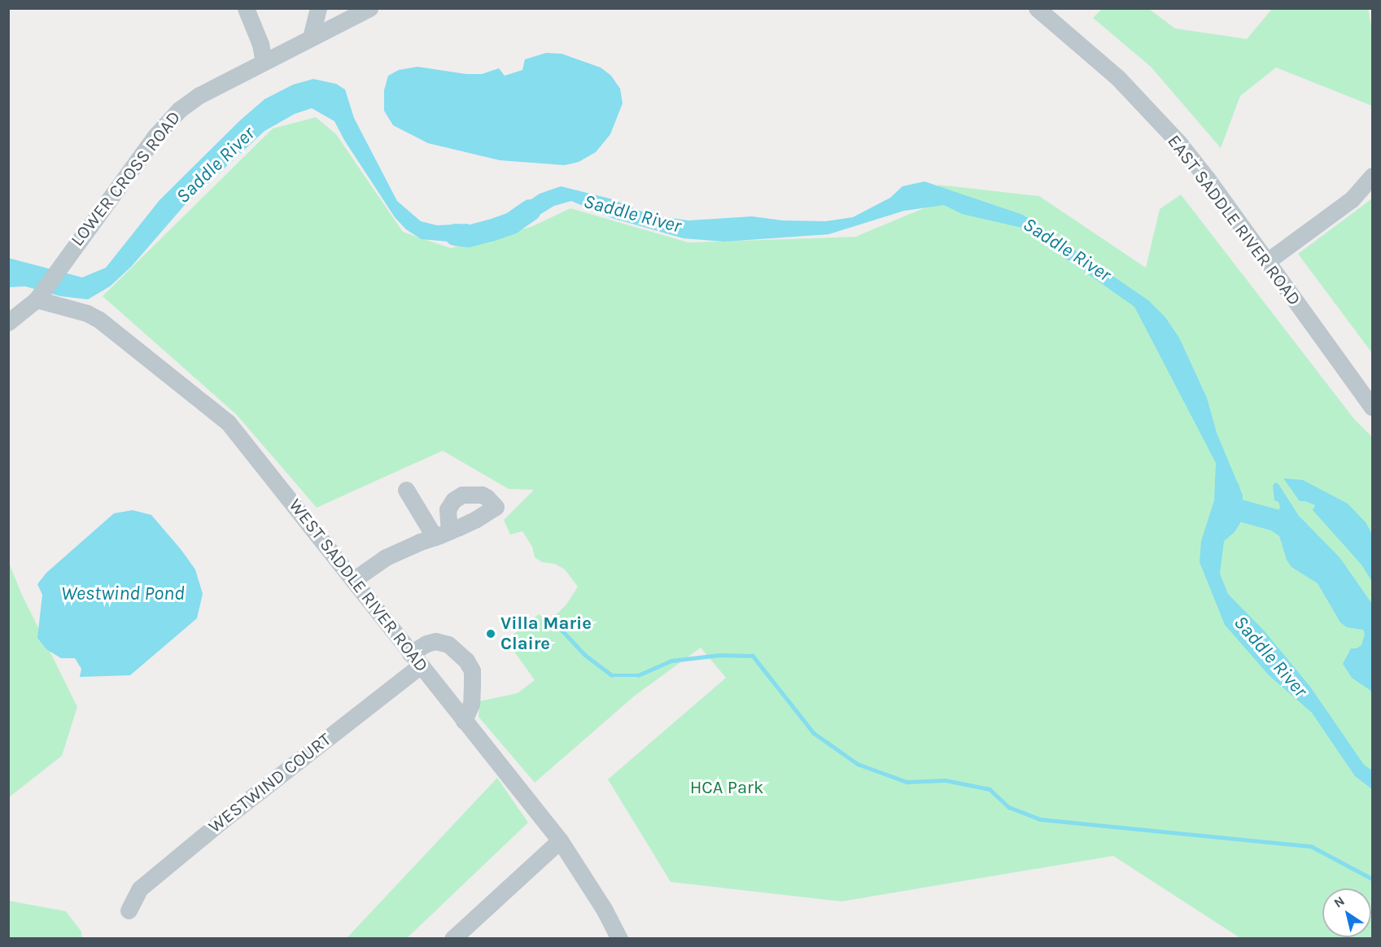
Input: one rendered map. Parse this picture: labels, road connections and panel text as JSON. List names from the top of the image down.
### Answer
{
  "streets": {
    "street": [
      "LOWER CROSS ROAD",
      "EAST SADDLE RIVER ROAD",
      "WEST SADDLE RIVER ROAD",
      "WESTWIND COURT"
    ]
  },
  "crossings": [
    ["LOWER CROSS ROAD", "WEST SADDLE RIVER ROAD"],
    ["WEST SADDLE RIVER ROAD", "WESTWIND COURT"]
  ],
  "water": ["Saddle River", "Westwind Pond"],
  "parks": ["HCA Park"],
  "places": ["Villa Marie Claire"],
  "north": "top left"
}
